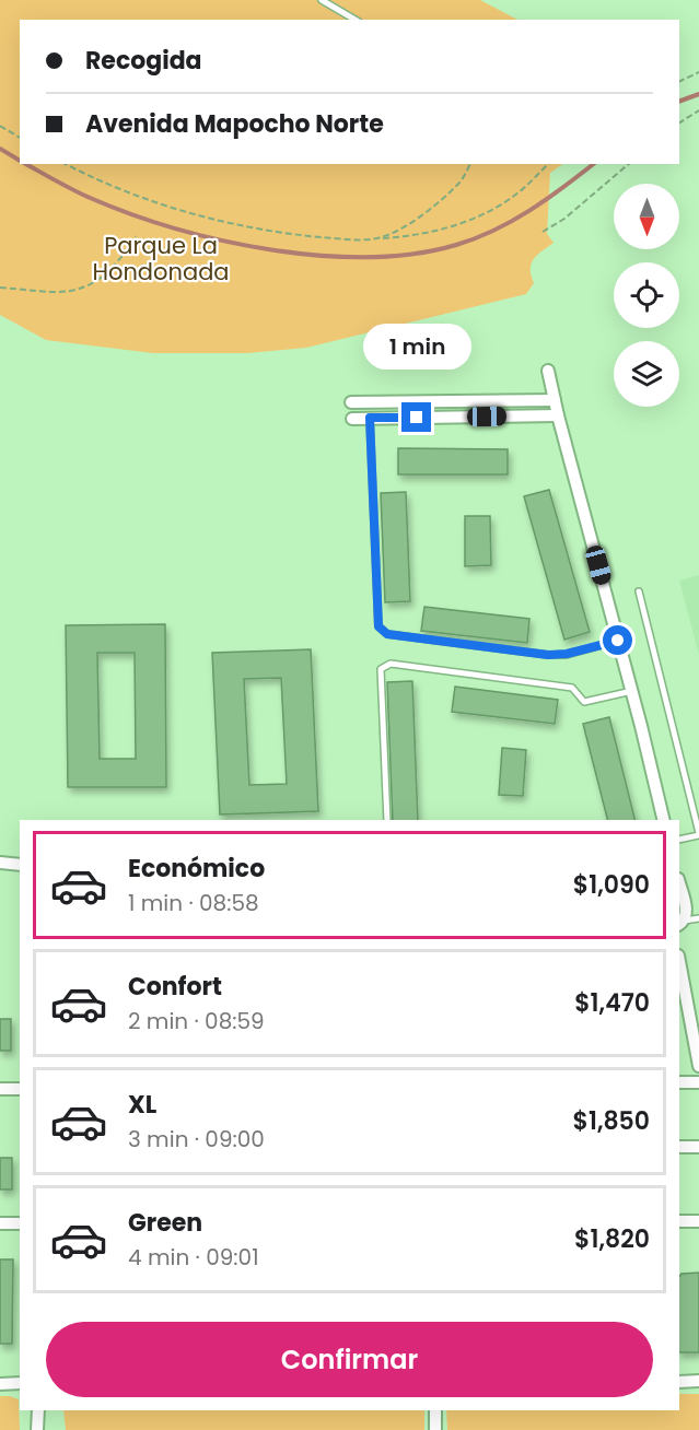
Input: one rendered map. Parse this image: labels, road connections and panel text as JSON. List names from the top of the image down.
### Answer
{
  "parks": ["Parque La Hondonada"],
  "north": "bottom",
  "page": {
    "banner": ["Recogida", "Avenida Mapocho Norte"],
    "bubble": "1 min",
    "list": [
      {
        "name": "Económico",
        "note": "1 min · 08:58",
        "value": "$1,090"
      },
      {
        "name": "Confort",
        "note": "2 min · 08:59",
        "value": "$1,470"
      },
      {
        "name": "XL",
        "note": "3 min · 09:00",
        "value": "$1,850"
      },
      {
        "name": "Green",
        "note": "4 min · 09:01",
        "value": "$1,820"
      }
    ],
    "buttons": "Confirmar"
  }
}
